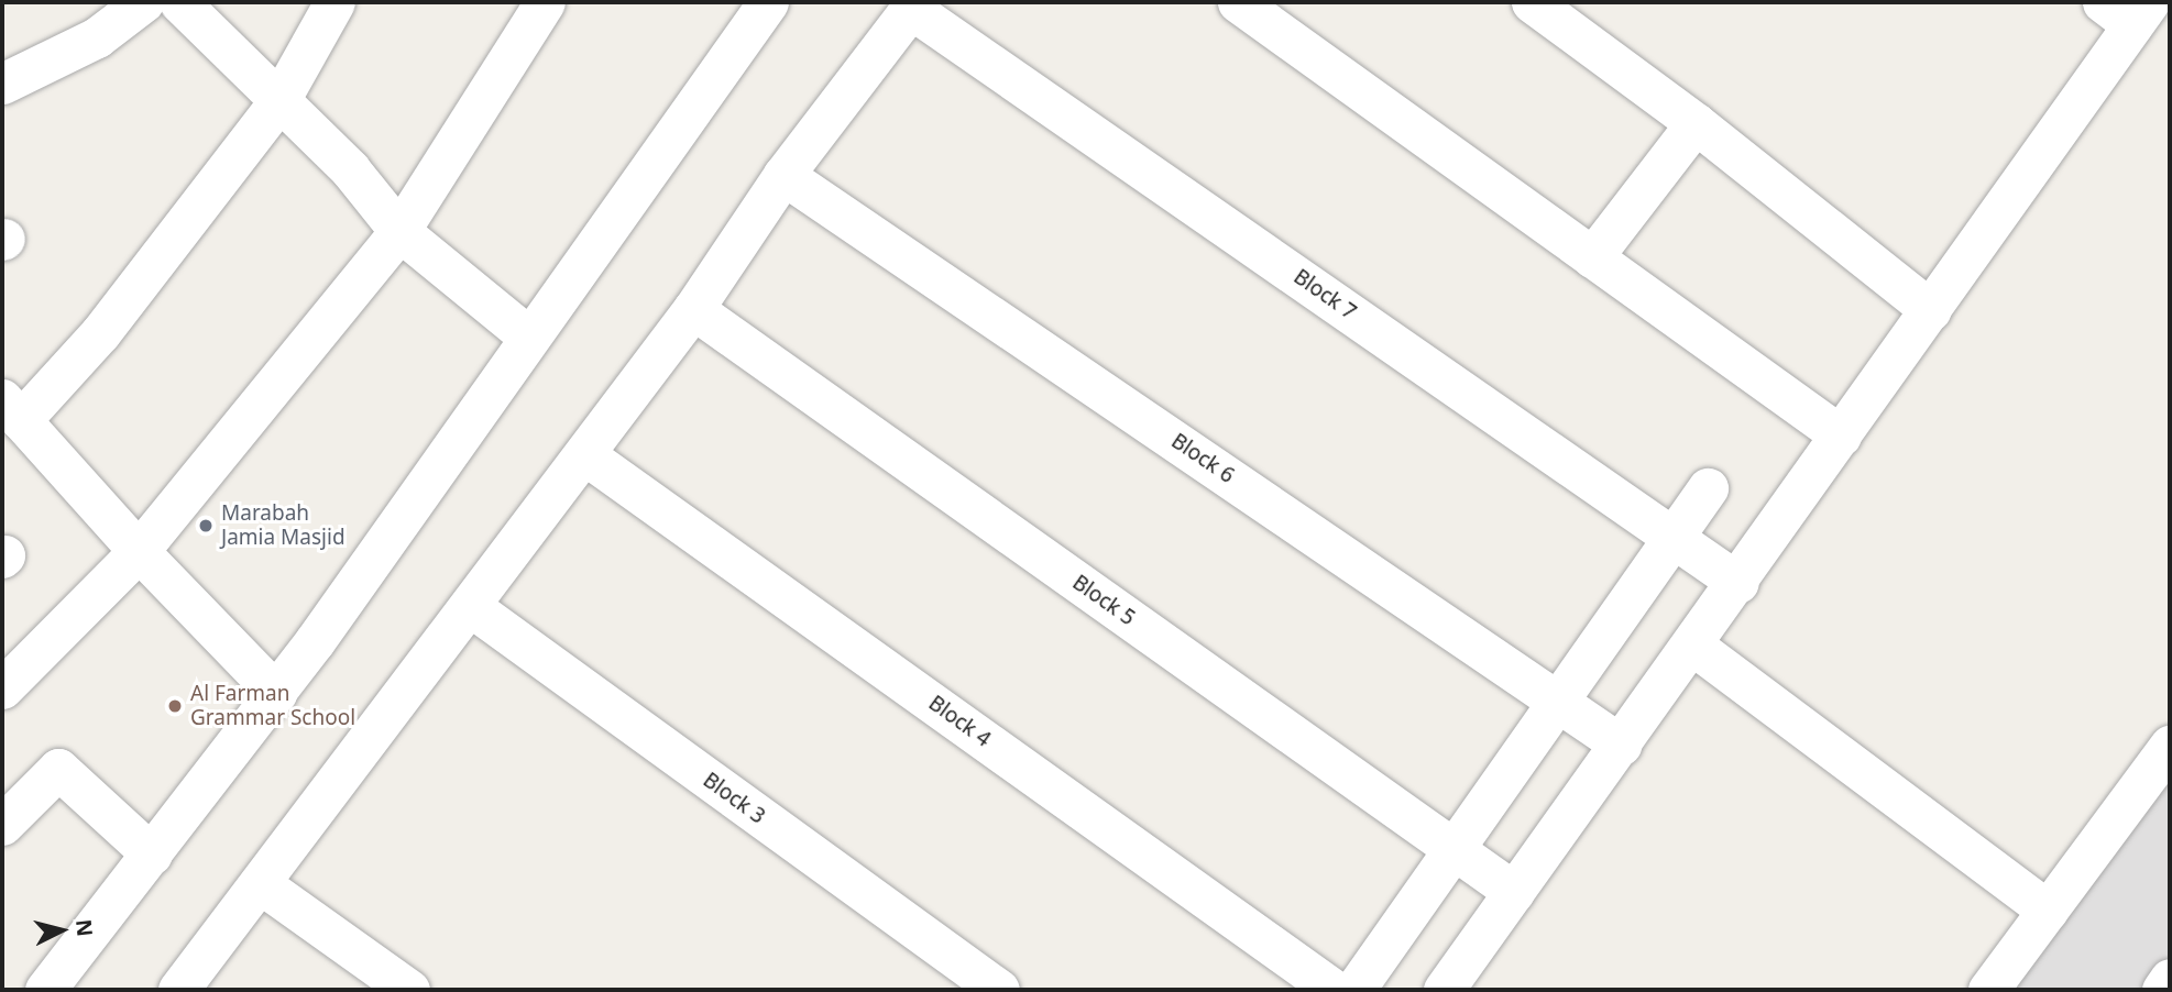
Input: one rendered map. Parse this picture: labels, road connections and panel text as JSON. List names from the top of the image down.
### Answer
{
  "streets": {
    "street": [
      "Block 7",
      "Block 6",
      "Block 5",
      "Block 4",
      "Block 3"
    ]
  },
  "places": ["Marabah Jamia Masjid", "Al Farman Grammar School"],
  "north": "right"
}
